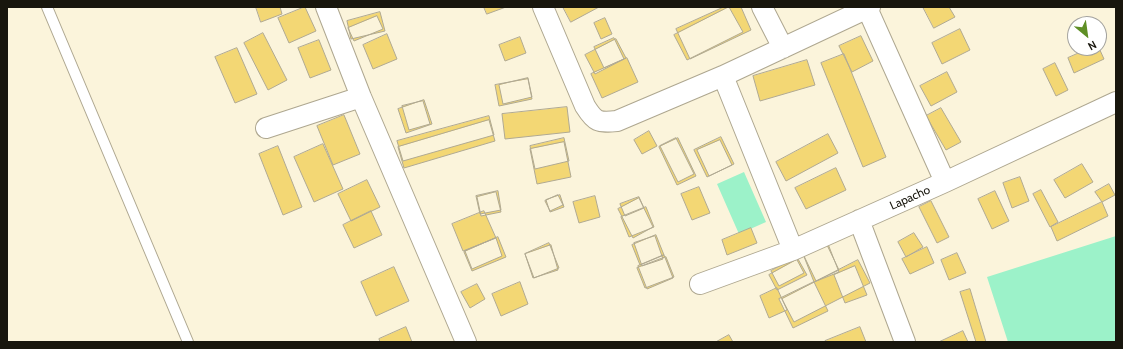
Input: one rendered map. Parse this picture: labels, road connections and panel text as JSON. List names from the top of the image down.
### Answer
{
  "streets": {
    "street": ["Lapacho"]
  },
  "north": "bottom right"
}
